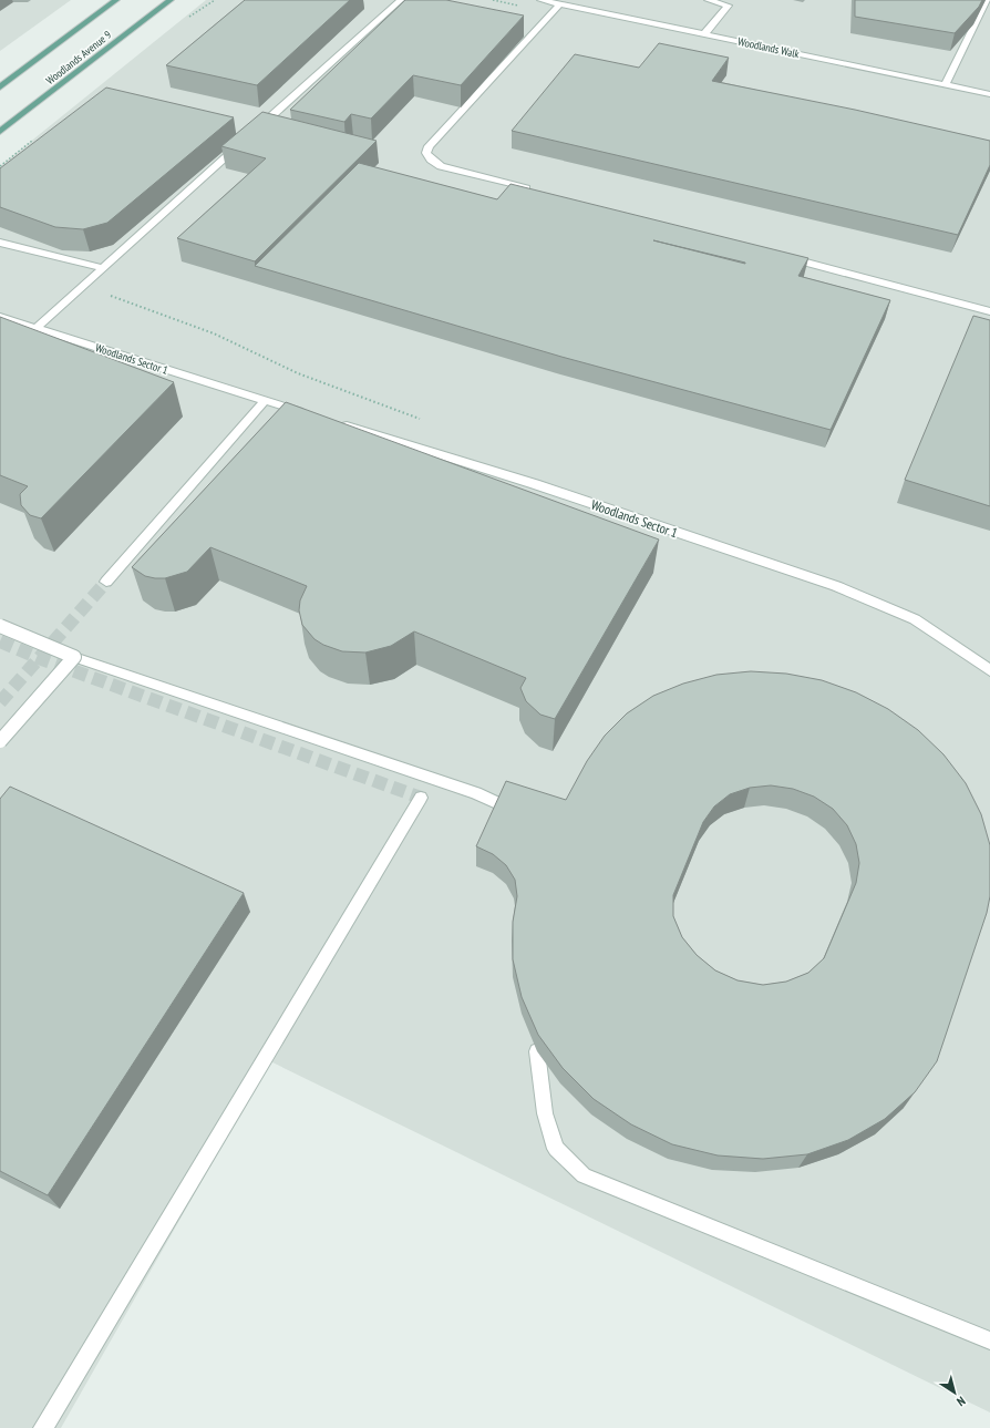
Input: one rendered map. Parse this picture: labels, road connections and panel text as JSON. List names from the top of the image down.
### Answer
{
  "streets": {
    "main road": ["Woodlands Avenue 9"],
    "street": ["Woodlands Walk", "Woodlands Sector 1"]
  },
  "north": "bottom right"
}
